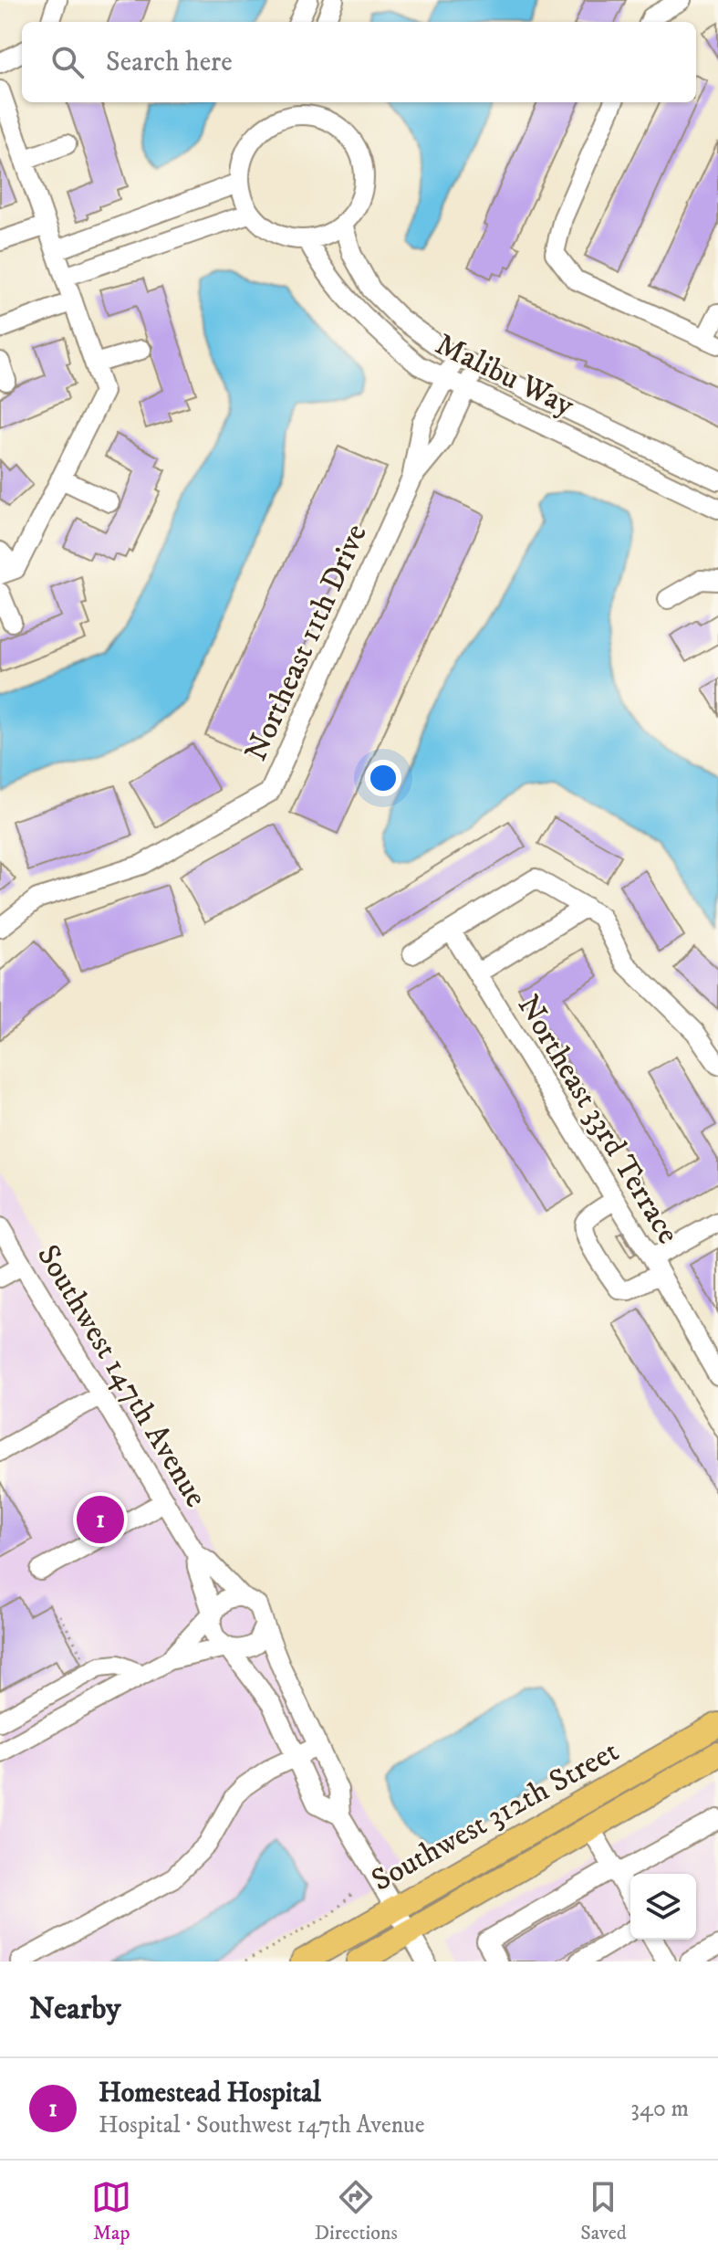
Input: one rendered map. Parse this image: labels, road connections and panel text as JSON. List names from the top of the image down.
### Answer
{
  "streets": {
    "main road": ["Southwest 312th Street"],
    "street": [
      "Malibu Way",
      "Northeast 11th Drive",
      "Northeast 33rd Terrace",
      "Southwest 147th Avenue"
    ]
  },
  "crossings": [
    ["Malibu Way", "Northeast 11th Drive"]
  ],
  "page": {
    "search": "Search here",
    "pins": "1",
    "heading": "Nearby",
    "list": [
      {
        "mark": "1",
        "name": "Homestead Hospital",
        "note": "Hospital · Southwest 147th Avenue",
        "value": "340 m"
      }
    ],
    "nav": ["Map", "Directions", "Saved"]
  }
}
